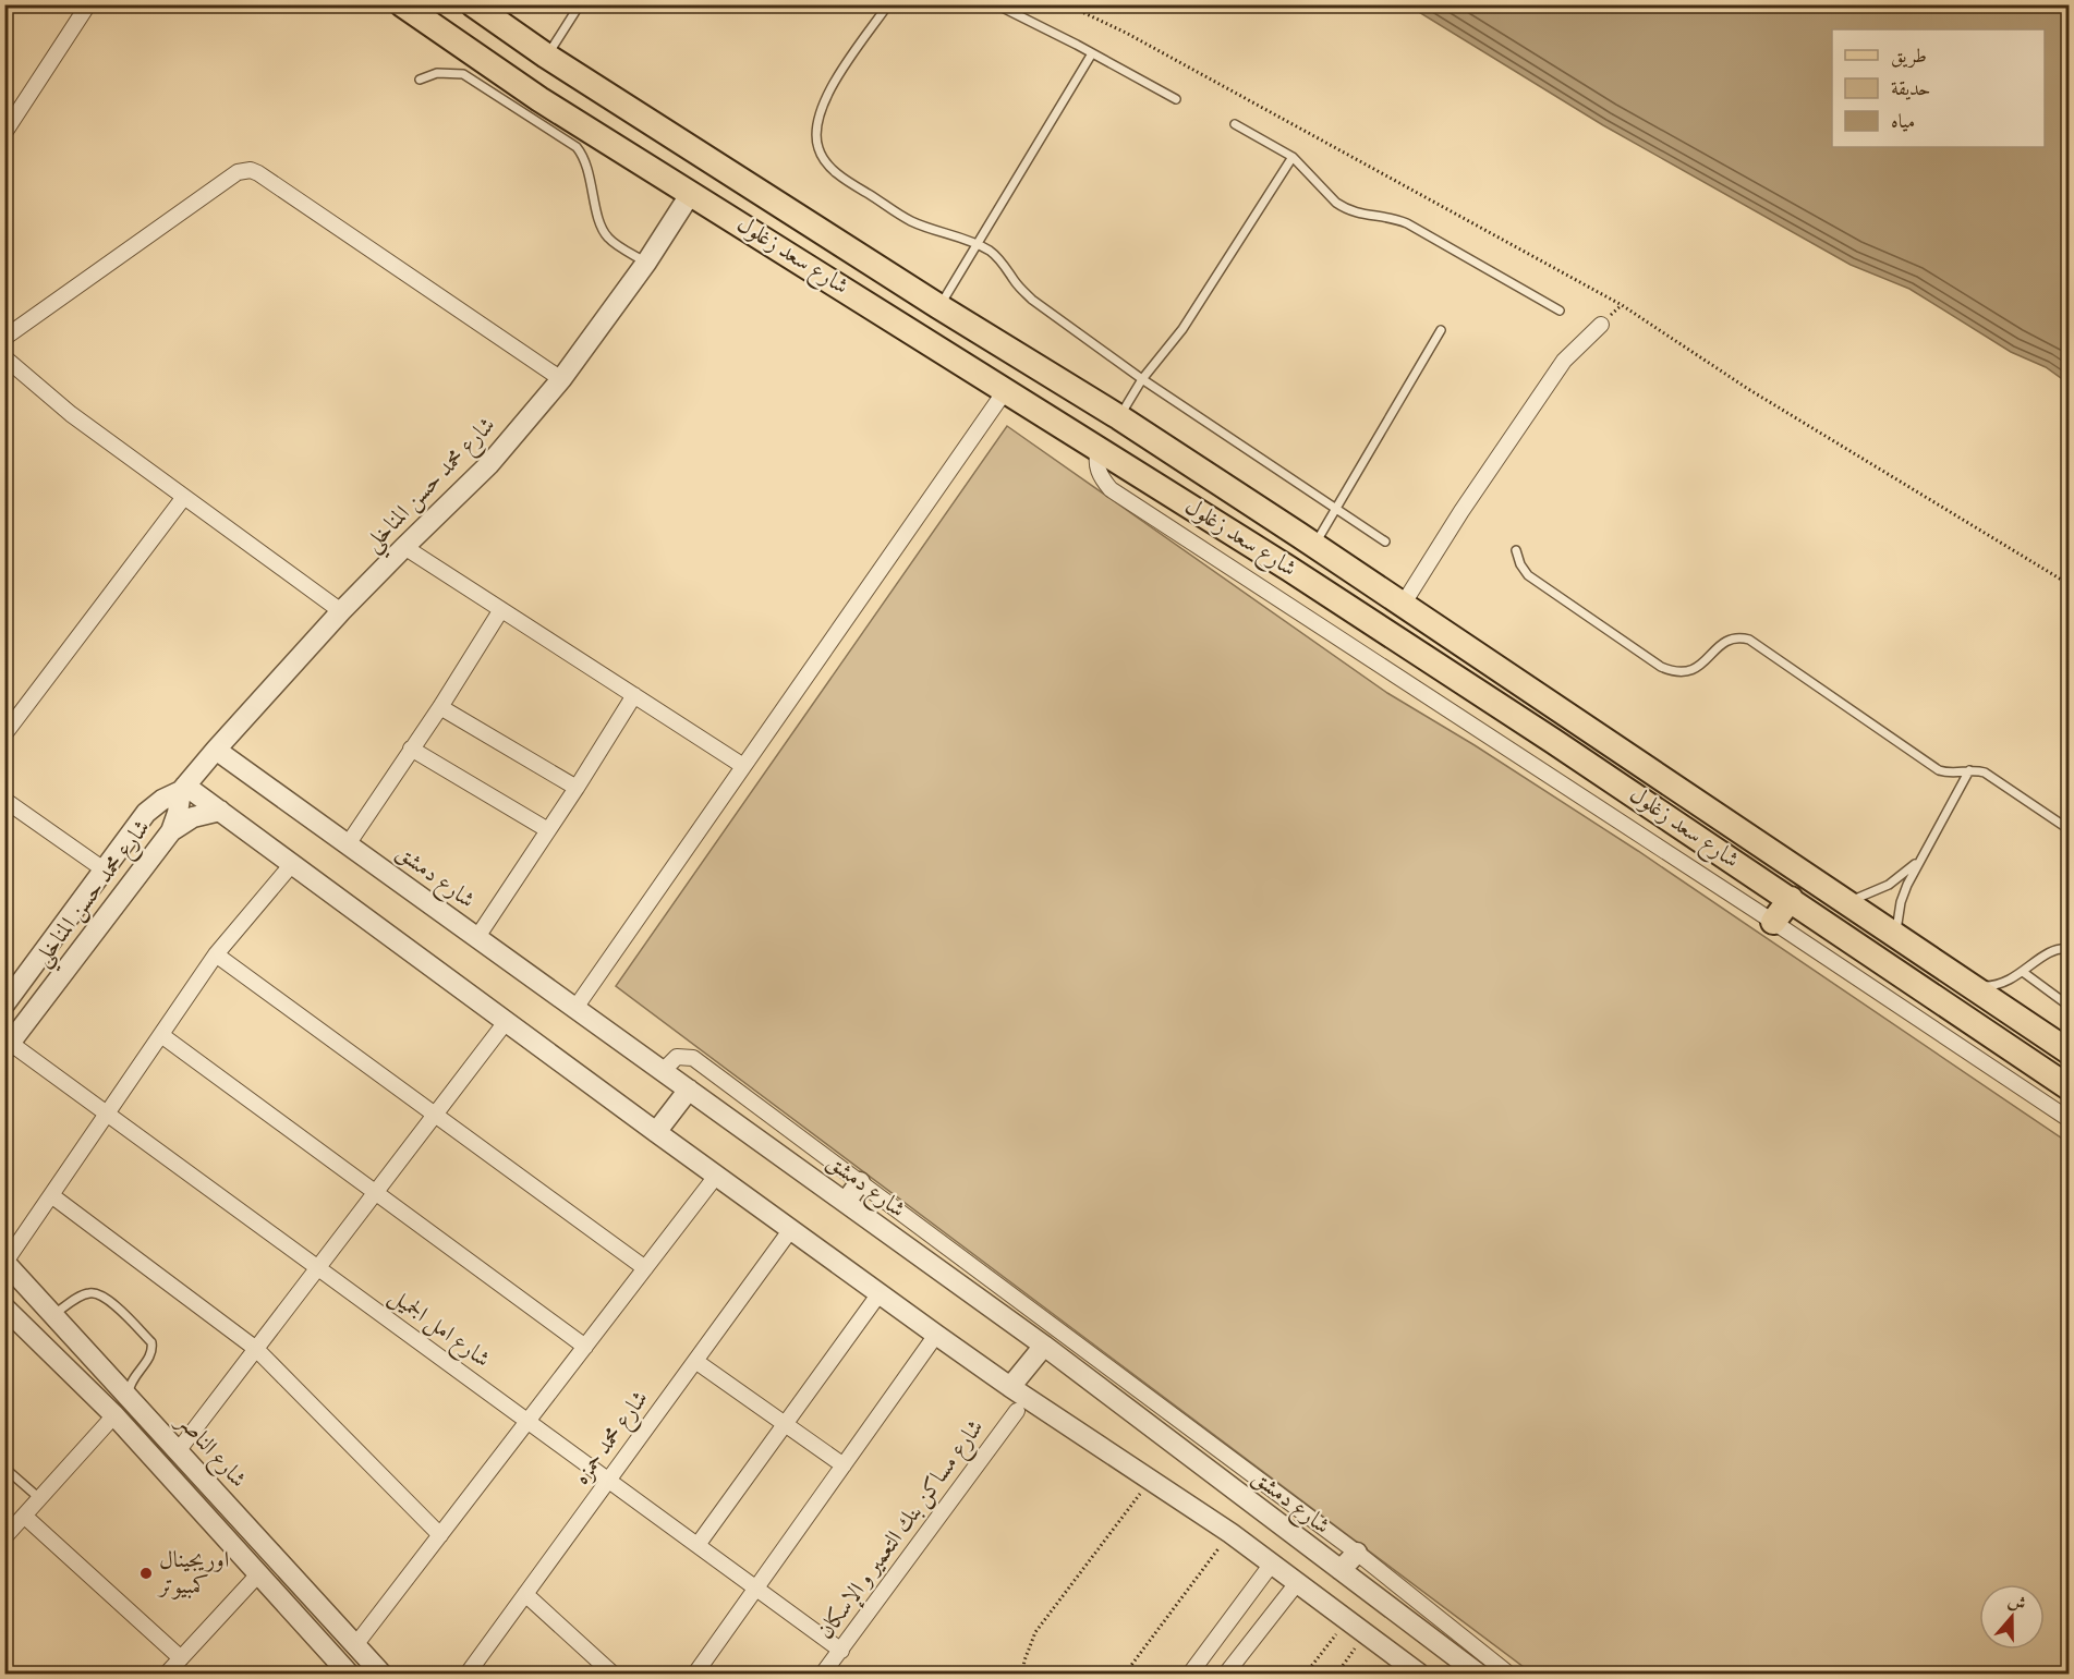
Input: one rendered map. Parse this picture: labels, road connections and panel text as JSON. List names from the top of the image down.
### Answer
{
  "streets": {
    "main road": ["شارع سعد زغلول"],
    "street": [
      "شارع محمد حسن المناخلي",
      "شارع دمشق",
      "شارع امل الجميل",
      "شارع محمد حمزه",
      "شارع الناصر",
      "شارع مساكن بنك التعمير و الإسكان"
    ]
  },
  "crossings": [
    ["شارع سعد زغلول", "شارع محمد حسن المناخلي"],
    ["شارع محمد حسن المناخلي", "شارع دمشق"],
    ["شارع محمد حسن المناخلي", "شارع امل الجميل"],
    ["شارع امل الجميل", "شارع محمد حمزه"],
    ["شارع امل الجميل", "شارع مساكن بنك التعمير و الإسكان"]
  ],
  "places": ["اوريجينال كمبيوتر"],
  "legend": ["طريق", "حديقة", "مياه"],
  "north": "top"
}
